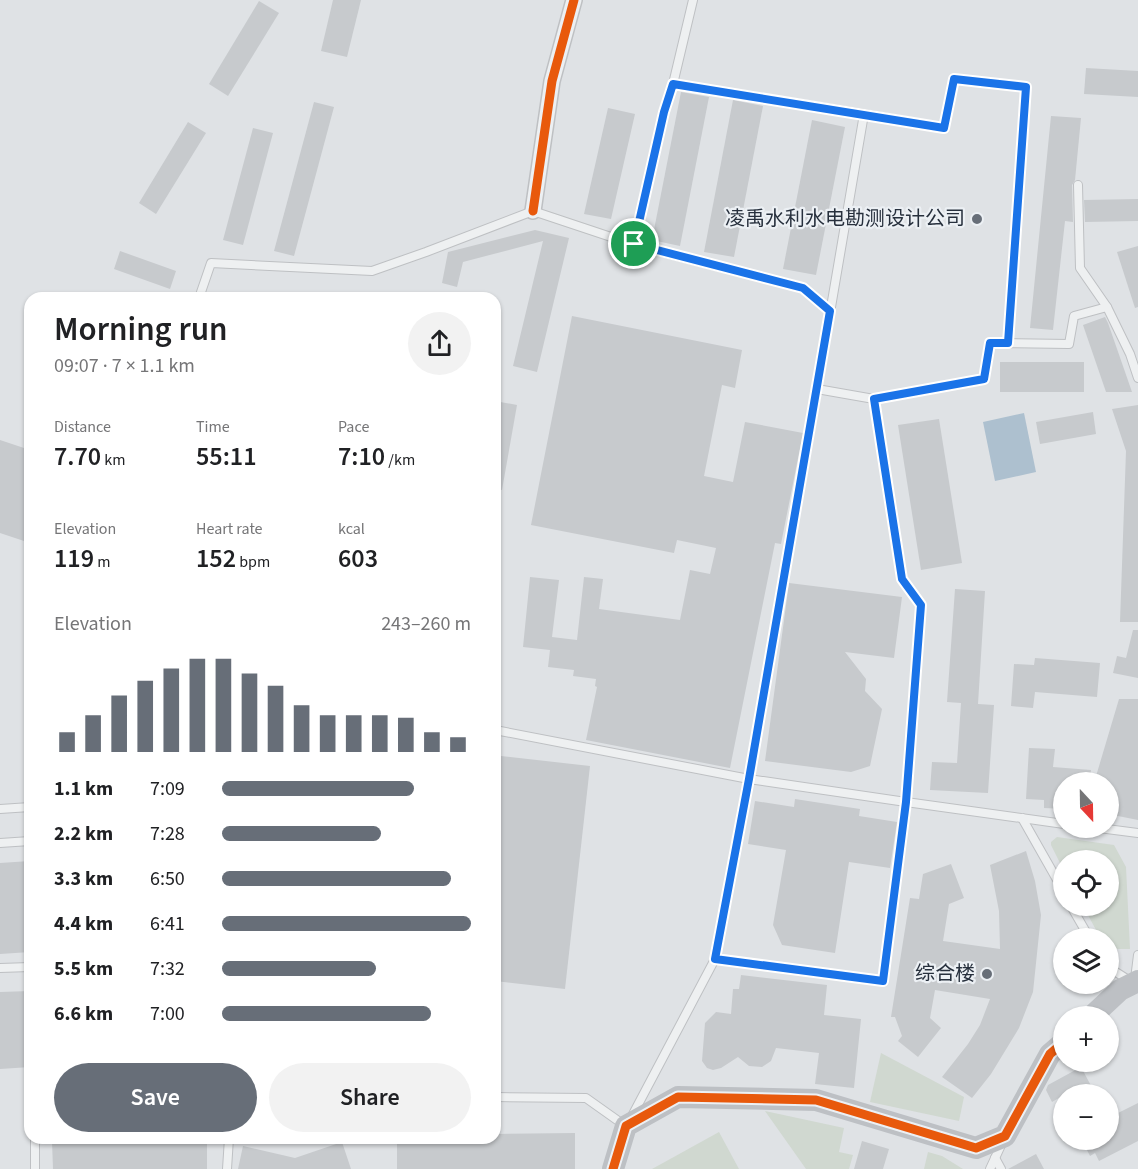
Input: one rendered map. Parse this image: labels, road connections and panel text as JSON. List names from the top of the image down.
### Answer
{
  "places": ["凌禹水利水电勘测设计公司", "综合楼"],
  "north": "bottom",
  "page": {
    "heading": ["Morning run", "09:07 · 7 × 1.1 km"],
    "stats": [
      ["Distance", "7.70 km"],
      ["Time", "55:11"],
      ["Pace", "7:10 /km"],
      ["Elevation", "119 m"],
      ["Heart rate", "152 bpm"],
      ["kcal", "603"]
    ],
    "chart": ["Elevation", "243–260 m"],
    "list": [
      {
        "name": "1.1 km",
        "note": "7:09"
      },
      {
        "name": "2.2 km",
        "note": "7:28"
      },
      {
        "name": "3.3 km",
        "note": "6:50"
      },
      {
        "name": "4.4 km",
        "note": "6:41"
      },
      {
        "name": "5.5 km",
        "note": "7:32"
      },
      {
        "name": "6.6 km",
        "note": "7:00"
      }
    ],
    "map_buttons": ["+", "−"],
    "buttons": ["Save", "Share"]
  }
}
